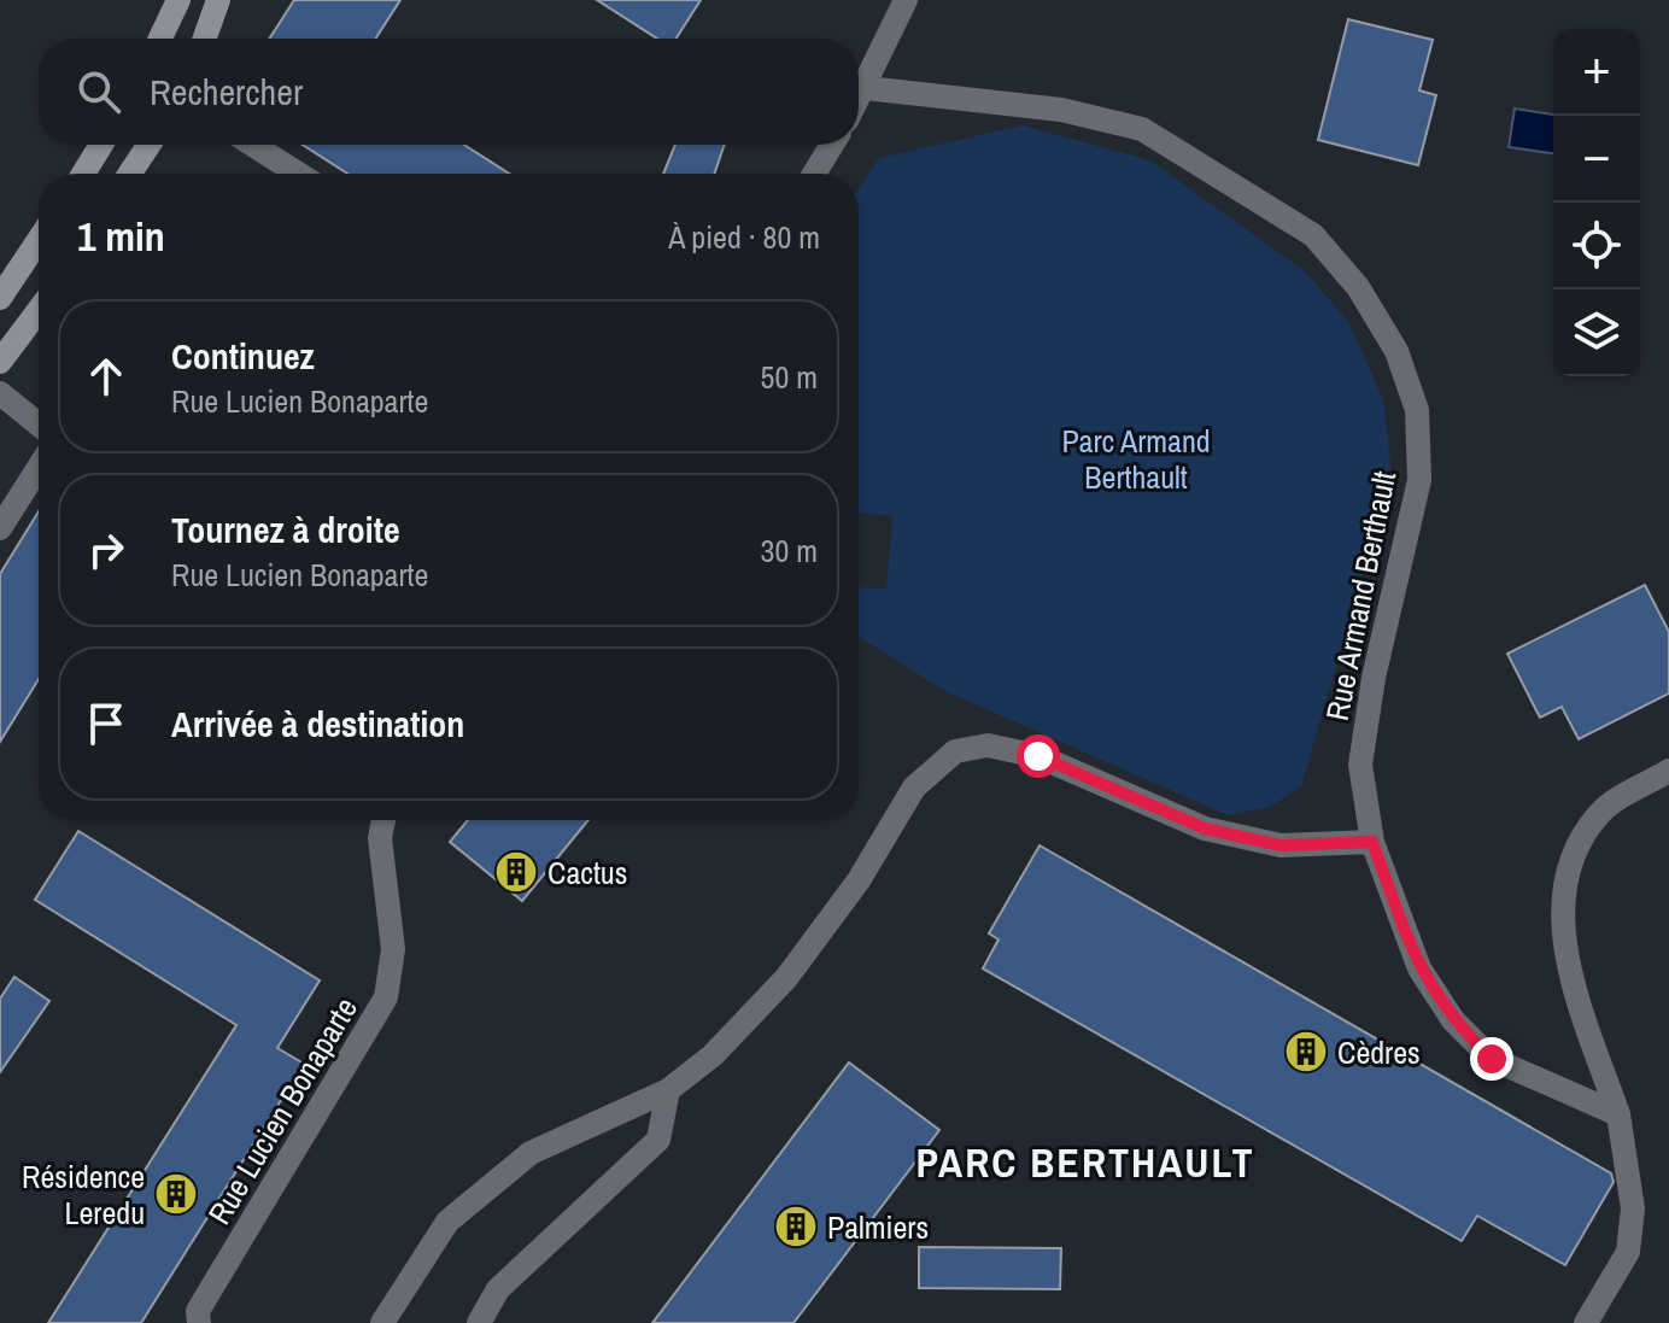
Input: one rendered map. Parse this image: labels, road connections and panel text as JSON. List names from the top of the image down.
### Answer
{
  "streets": {
    "street": ["Rue Armand Berthault", "Rue Lucien Bonaparte"]
  },
  "districts": ["PARC BERTHAULT"],
  "parks": ["Parc Armand Berthault"],
  "places": {
    "building": [
      "Cactus",
      "Cèdres",
      "Résidence Leredu",
      "Palmiers"
    ]
  },
  "page": {
    "map_buttons": ["+", "−"],
    "search": "Rechercher",
    "heading": ["1 min", "À pied · 80 m"],
    "list": [
      ["Continuez", "Rue Lucien Bonaparte", "50 m"],
      ["Tournez à droite", "Rue Lucien Bonaparte", "30 m"],
      "Arrivée à destination"
    ]
  }
}
